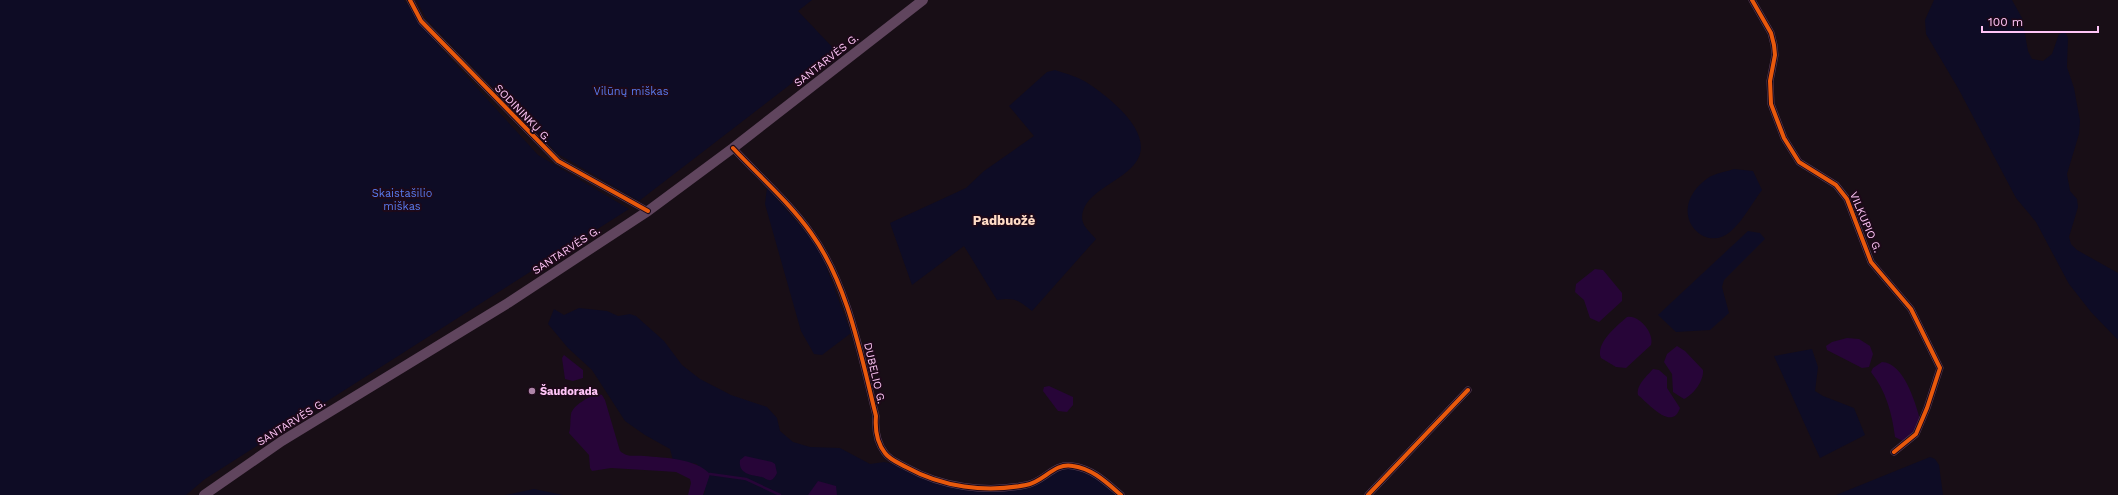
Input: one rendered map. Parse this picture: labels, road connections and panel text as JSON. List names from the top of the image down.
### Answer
{
  "streets": {
    "main road": ["SANTARVĖS G."],
    "street": ["SODININKŲ G.", "VILKUPIO G.", "DUBELIO G."]
  },
  "crossings": [
    ["SANTARVĖS G.", "SODININKŲ G."],
    ["SANTARVĖS G.", "DUBELIO G."]
  ],
  "districts": ["Padbuožė"],
  "parks": ["Vilūnų miškas", "Skaistašilio miškas"],
  "places": ["Šaudorada"],
  "scale_bar": "100 m"
}
